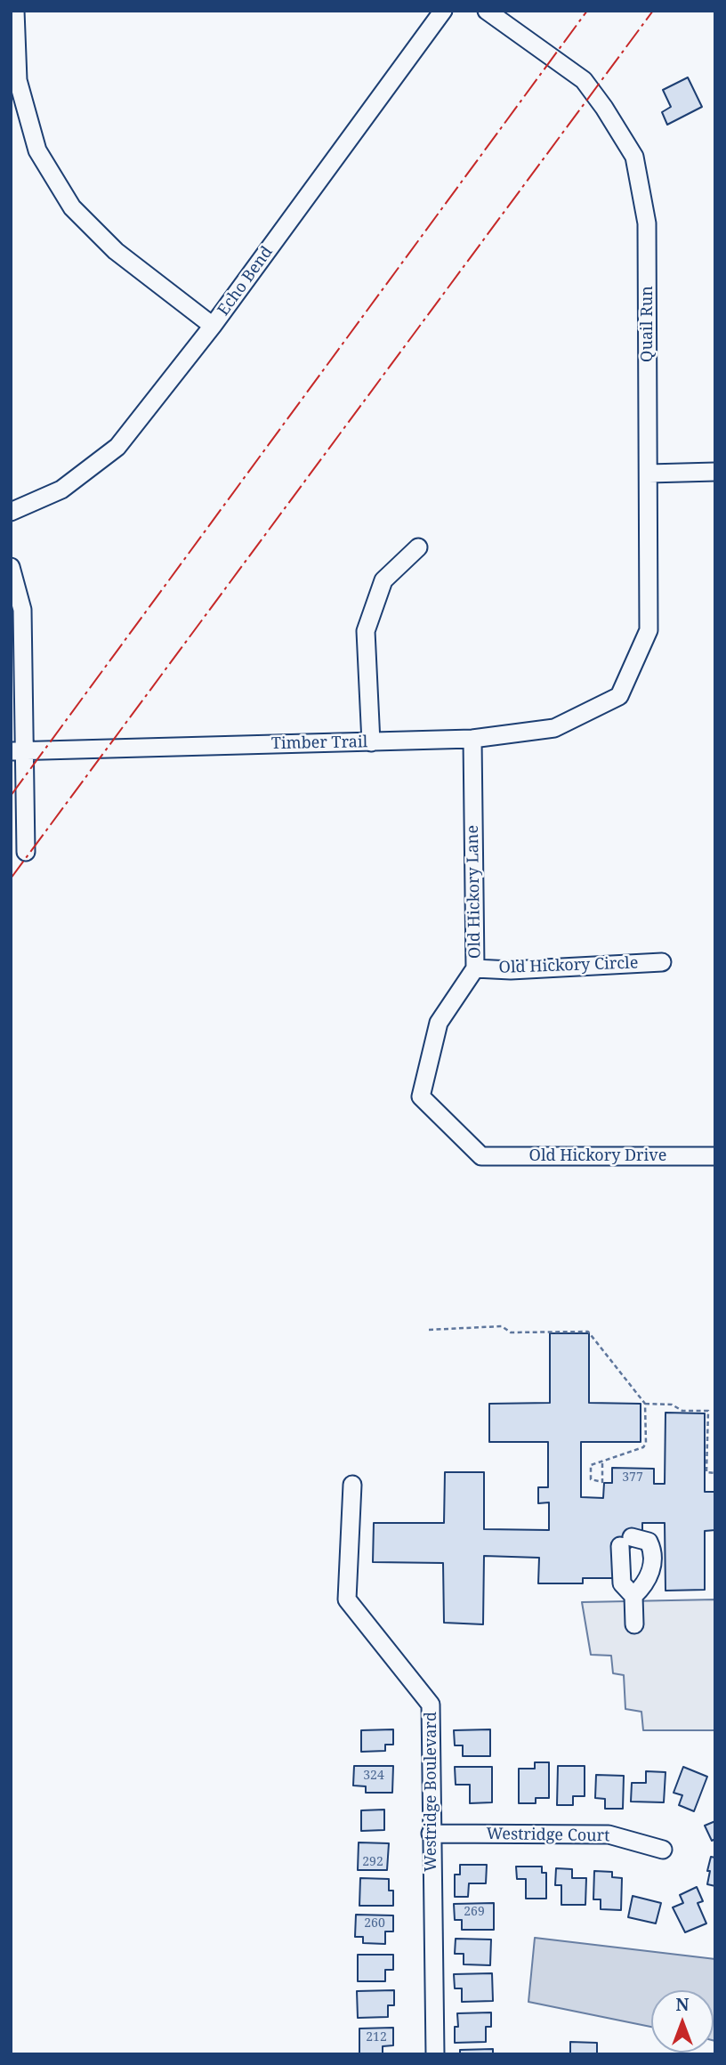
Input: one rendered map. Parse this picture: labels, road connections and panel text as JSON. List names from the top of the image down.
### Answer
{
  "streets": {
    "street": [
      "Echo Bend",
      "Quail Run",
      "Timber Trail",
      "Old Hickory Lane",
      "Old Hickory Circle",
      "Old Hickory Drive",
      "Westridge Boulevard",
      "Westridge Court"
    ]
  },
  "crossings": [
    ["Quail Run", "Timber Trail"],
    ["Timber Trail", "Old Hickory Lane"],
    ["Old Hickory Lane", "Old Hickory Circle"],
    ["Old Hickory Lane", "Old Hickory Drive"],
    ["Westridge Boulevard", "Westridge Court"]
  ],
  "house_numbers": [
    "377",
    "324",
    "292",
    "269",
    "260",
    "212"
  ],
  "north": "top"
}
